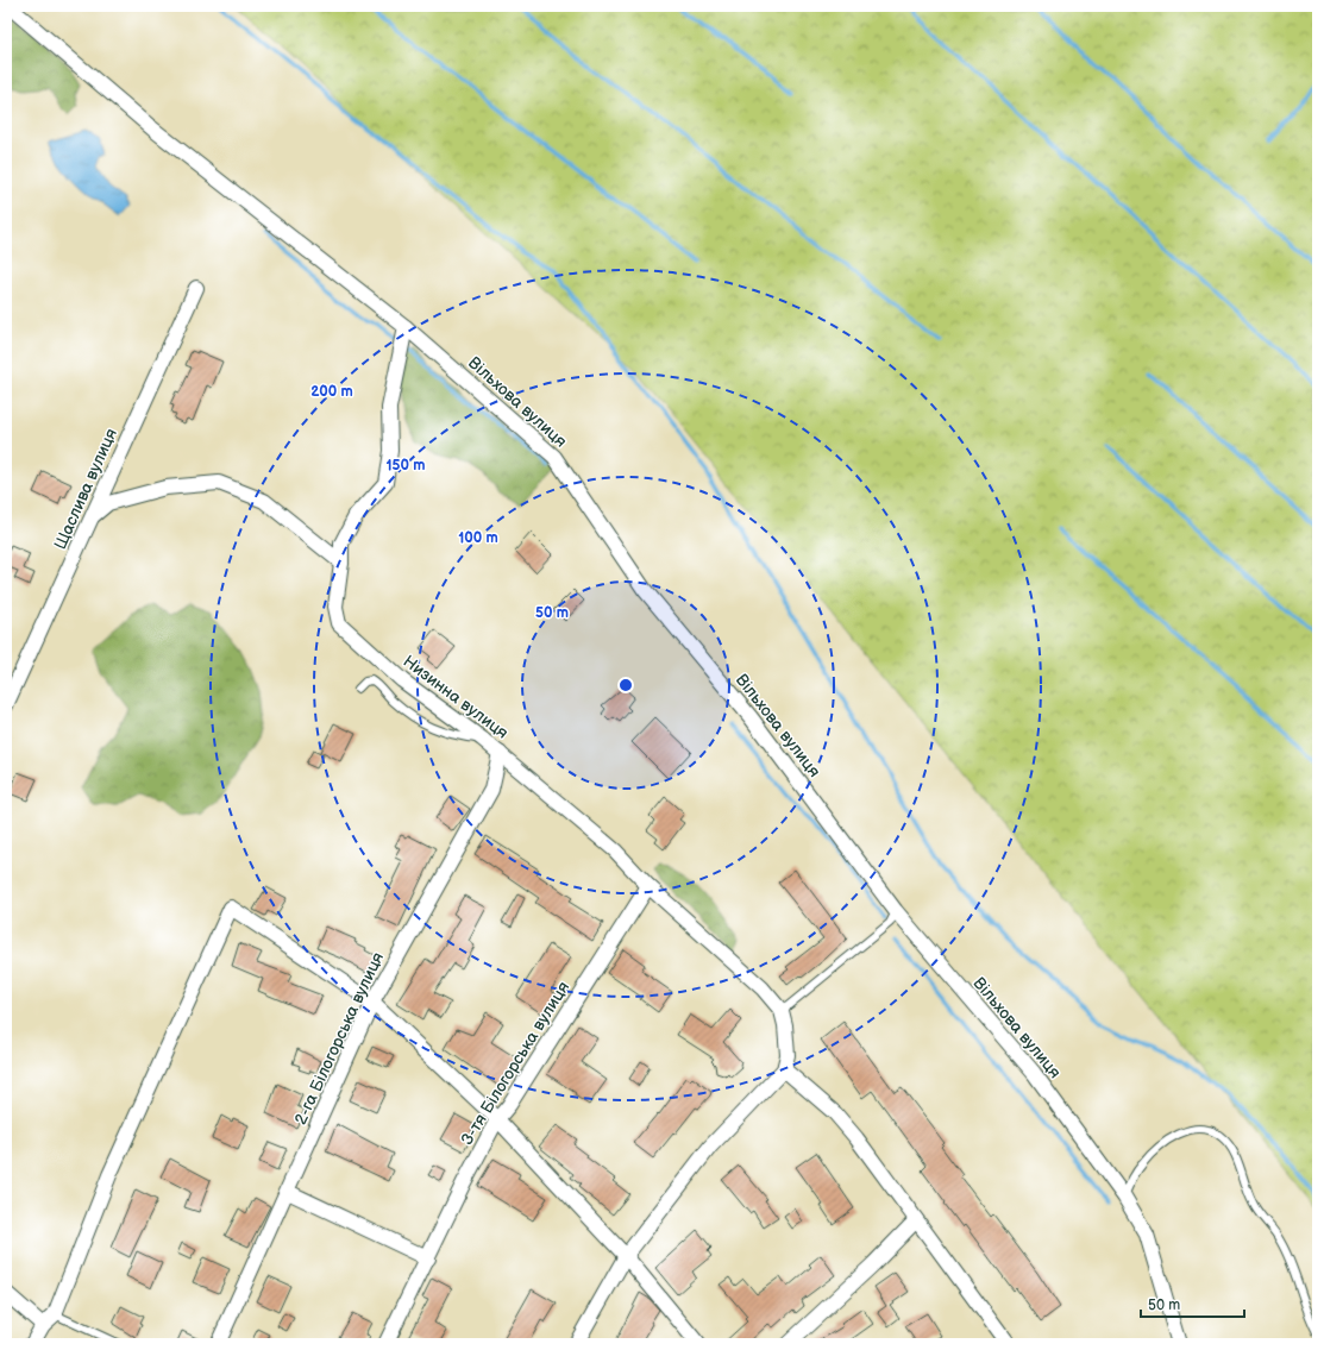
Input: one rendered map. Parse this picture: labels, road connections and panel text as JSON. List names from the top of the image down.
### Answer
{
  "streets": {
    "street": [
      "Вільхова вулиця",
      "Щаслива вулиця",
      "Низинна вулиця",
      "2-га Білогорська вулиця",
      "3-тя Білогорська вулиця"
    ]
  },
  "crossings": [
    ["Вільхова вулиця", "Низинна вулиця"],
    ["Низинна вулиця", "2-га Білогорська вулиця"],
    ["Низинна вулиця", "3-тя Білогорська вулиця"]
  ],
  "scale_bar": "50 m",
  "rings": [
    "200 m",
    "150 m",
    "100 m",
    "50 m"
  ]
}
